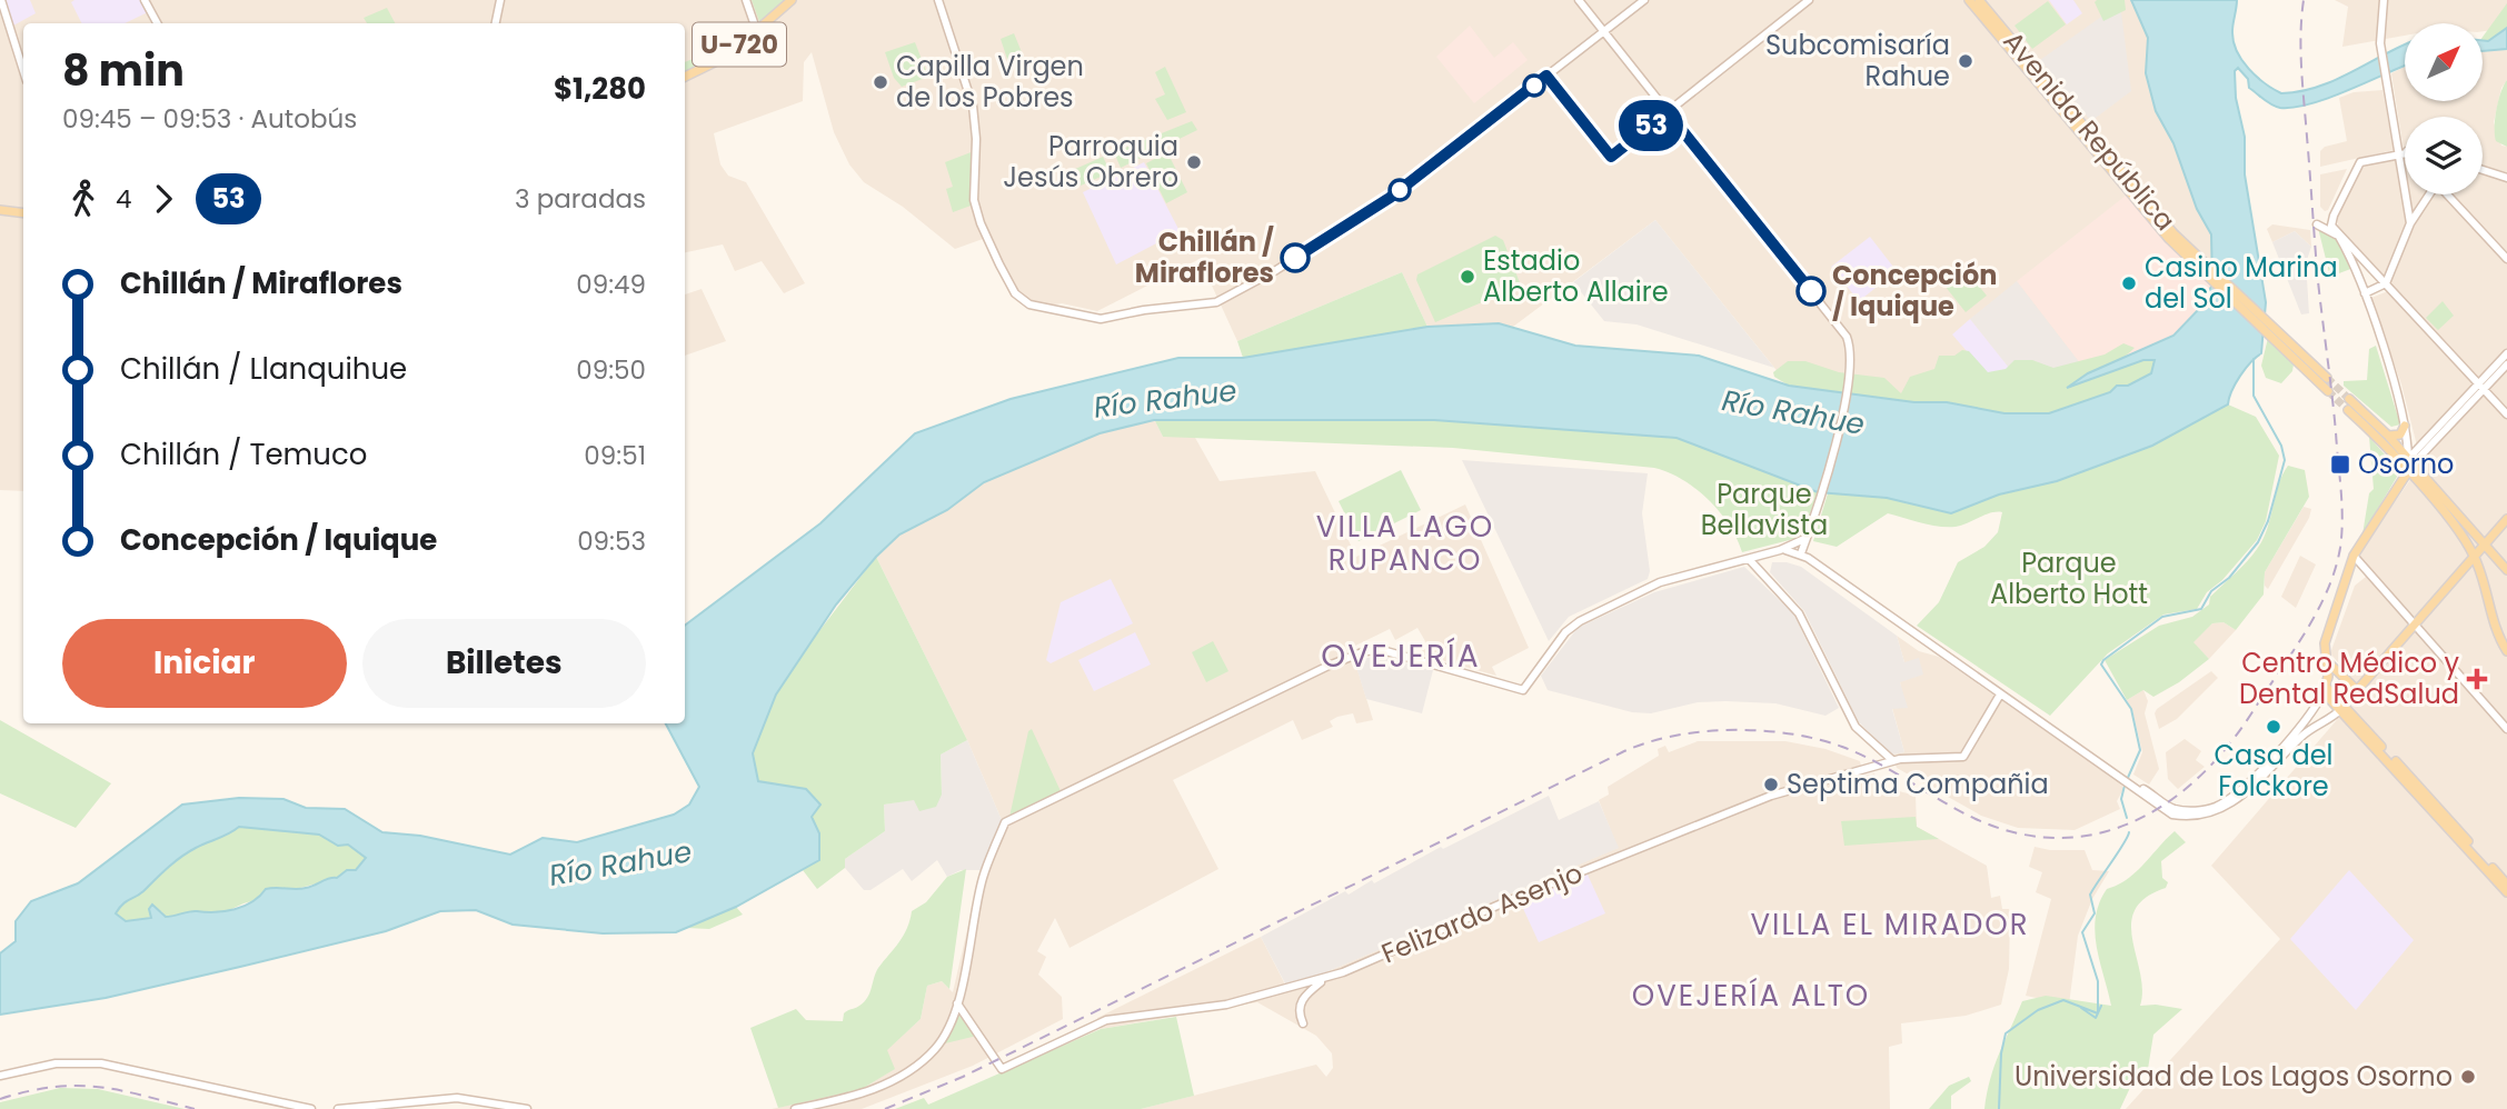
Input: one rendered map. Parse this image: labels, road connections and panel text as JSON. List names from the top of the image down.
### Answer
{
  "streets": {
    "main road": ["U-720", "Avenida República"],
    "street": ["Felizardo Asenjo"]
  },
  "districts": [
    "VILLA LAGO RUPANCO",
    "OVEJERÍA",
    "VILLA EL MIRADOR",
    "OVEJERÍA ALTO"
  ],
  "water": ["Río Rahue"],
  "parks": ["Parque Bellavista", "Parque Alberto Hott"],
  "places": {
    "other": [
      "Subcomisaría Rahue",
      "Capilla Virgen de los Pobres",
      "Parroquia Jesús Obrero",
      "Chillán / Miraflores",
      "Estadio Alberto Allaire",
      "Casino Marina del Sol",
      "Concepción / Iquique",
      "Casa del Folckore",
      "Septima Compañia",
      "Universidad de Los Lagos Osorno"
    ],
    "transit": ["Osorno"],
    "health": ["Centro Médico y Dental RedSalud"]
  },
  "lines": ["bus line 53"],
  "north": "top right",
  "page": {
    "on_map": "53",
    "heading": ["8 min", "09:45 – 09:53 · Autobús", "$1,280"],
    "legs": ["4", "53", "3 paradas"],
    "list": [
      {
        "name": "Chillán / Miraflores",
        "value": "09:49"
      },
      {
        "name": "Chillán / Llanquihue",
        "value": "09:50"
      },
      {
        "name": "Chillán / Temuco",
        "value": "09:51"
      },
      {
        "name": "Concepción / Iquique",
        "value": "09:53"
      }
    ],
    "buttons": ["Iniciar", "Billetes"]
  }
}
